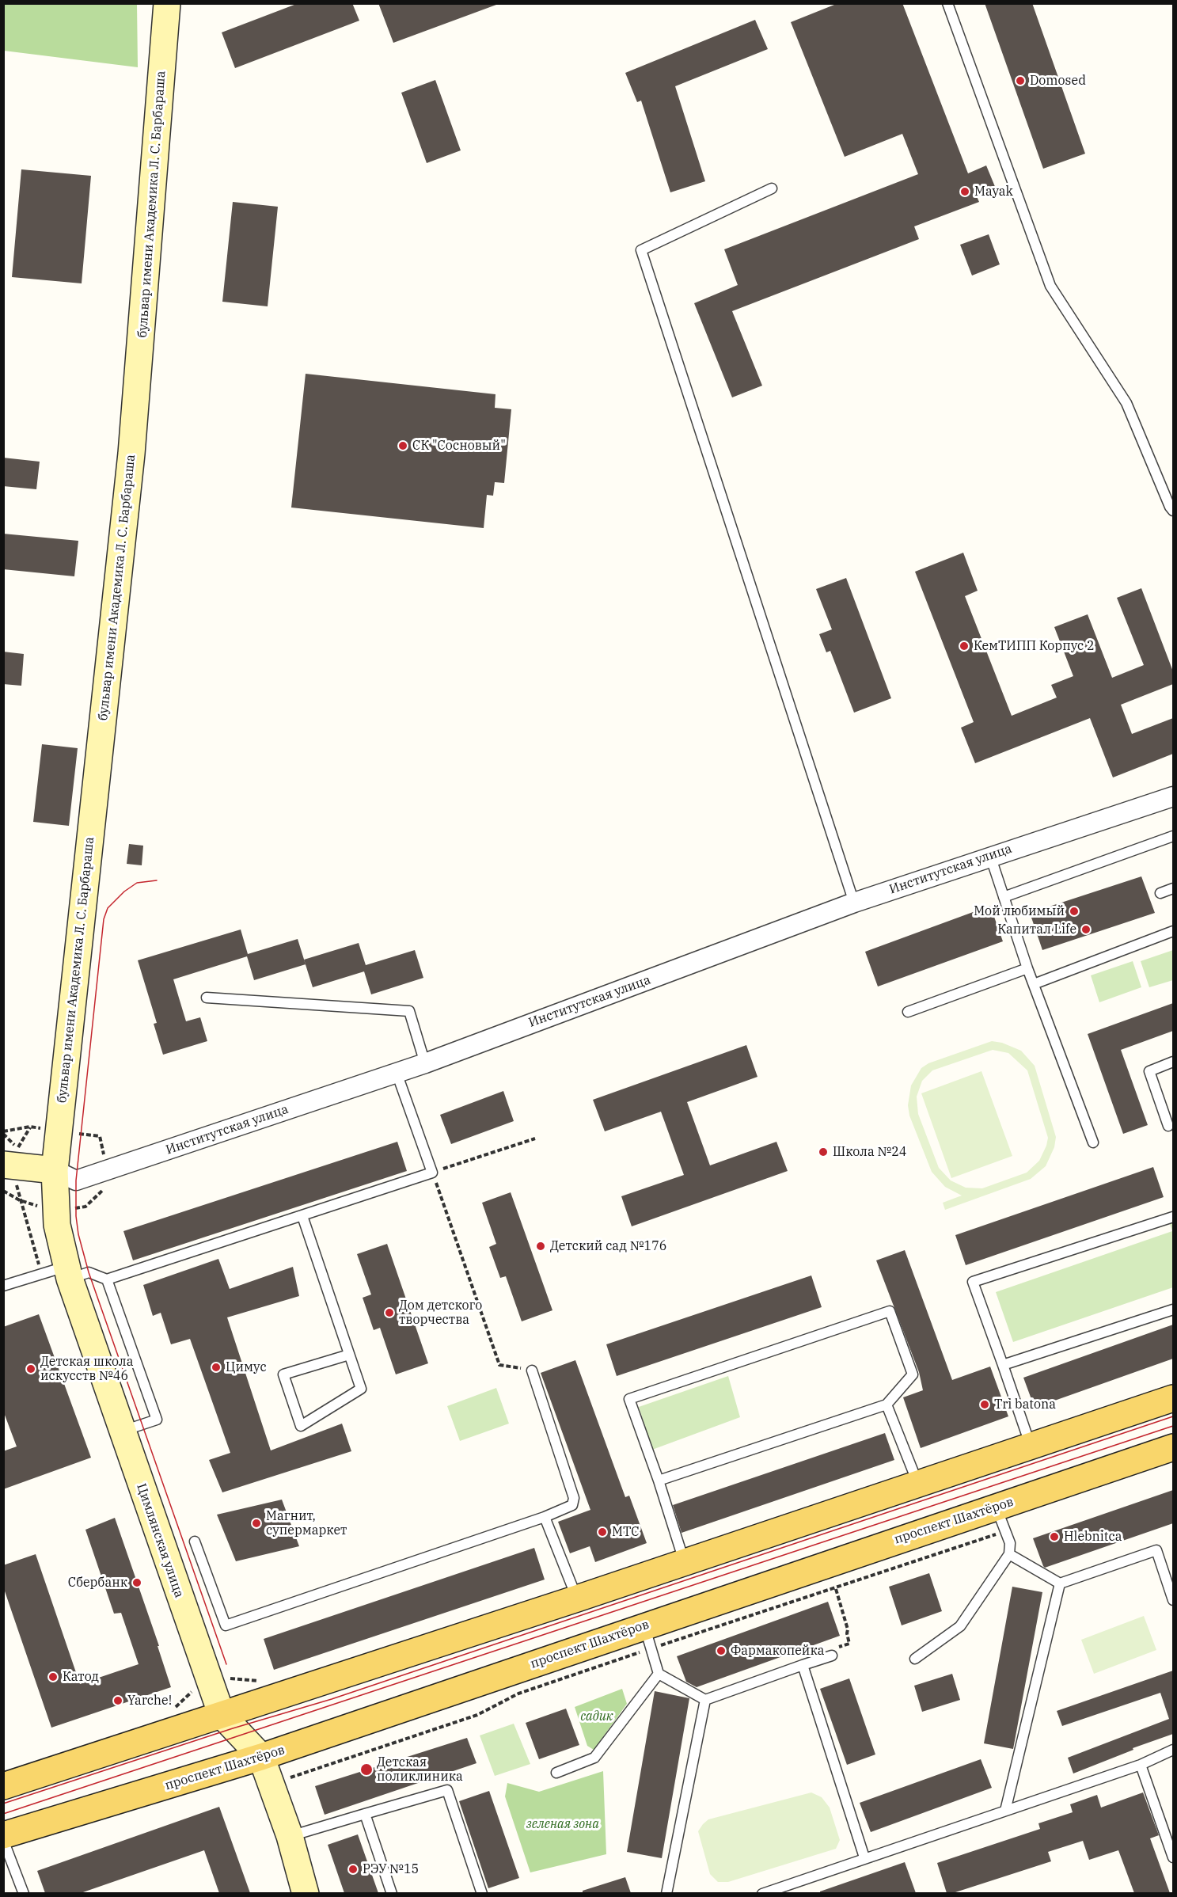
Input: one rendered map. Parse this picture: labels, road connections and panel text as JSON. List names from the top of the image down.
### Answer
{
  "streets": {
    "main road": ["проспект Шахтёров"],
    "street": ["бульвар имени Академика Л. С. Барбараша", "Институтская улица", "Цимлянская улица"]
  },
  "crossings": [
    ["бульвар имени Академика Л. С. Барбараша", "Институтская улица"],
    ["бульвар имени Академика Л. С. Барбараша", "Цимлянская улица"],
    ["Институтская улица", "Цимлянская улица"],
    ["проспект Шахтёров", "Цимлянская улица"]
  ],
  "parks": ["садик", "зеленая зона"],
  "places": [
    "Domosed",
    "Mayak",
    "СК \"Сосновый\"",
    "КемТИПП Корпус 2",
    "Мой любимый",
    "Капитал Life",
    "Школа №24",
    "Детский сад №176",
    "Дом детского творчества",
    "Цимус",
    "Детская школа искусств №46",
    "Tri batona",
    "Магнит, супермаркет",
    "МТС",
    "Hlebnitca",
    "Сбербанк",
    "Фармакопейка",
    "Катод",
    "Yarche!",
    "Детская поликлиника",
    "РЭУ №15"
  ]
}
